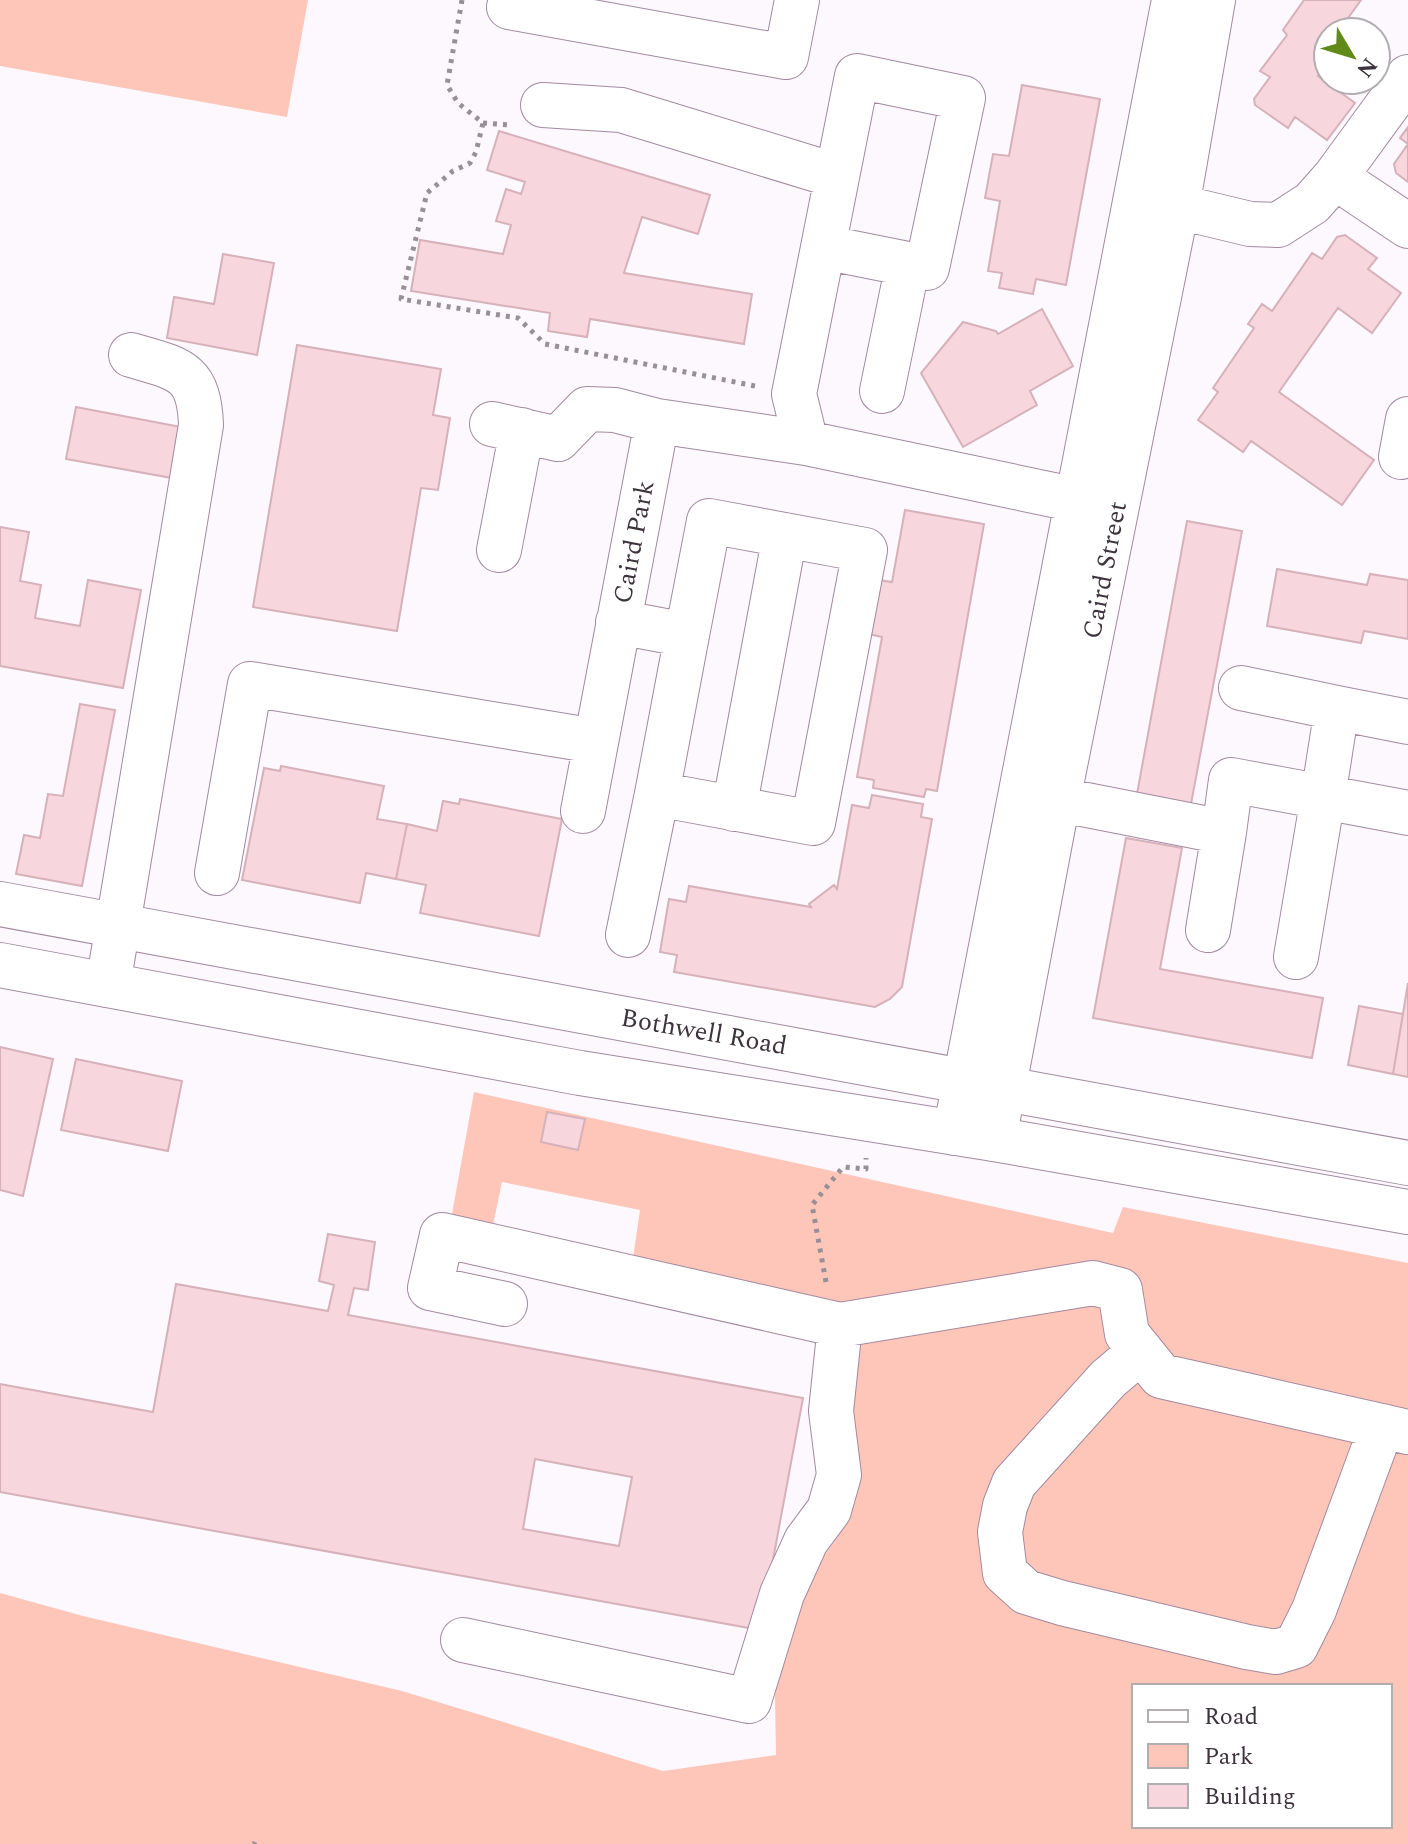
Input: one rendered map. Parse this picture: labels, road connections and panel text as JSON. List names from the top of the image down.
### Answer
{
  "streets": {
    "street": ["Caird Park", "Caird Street", "Bothwell Road"]
  },
  "crossings": [
    ["Caird Street", "Bothwell Road"]
  ],
  "legend": ["Road", "Park", "Building"],
  "north": "bottom right"
}
